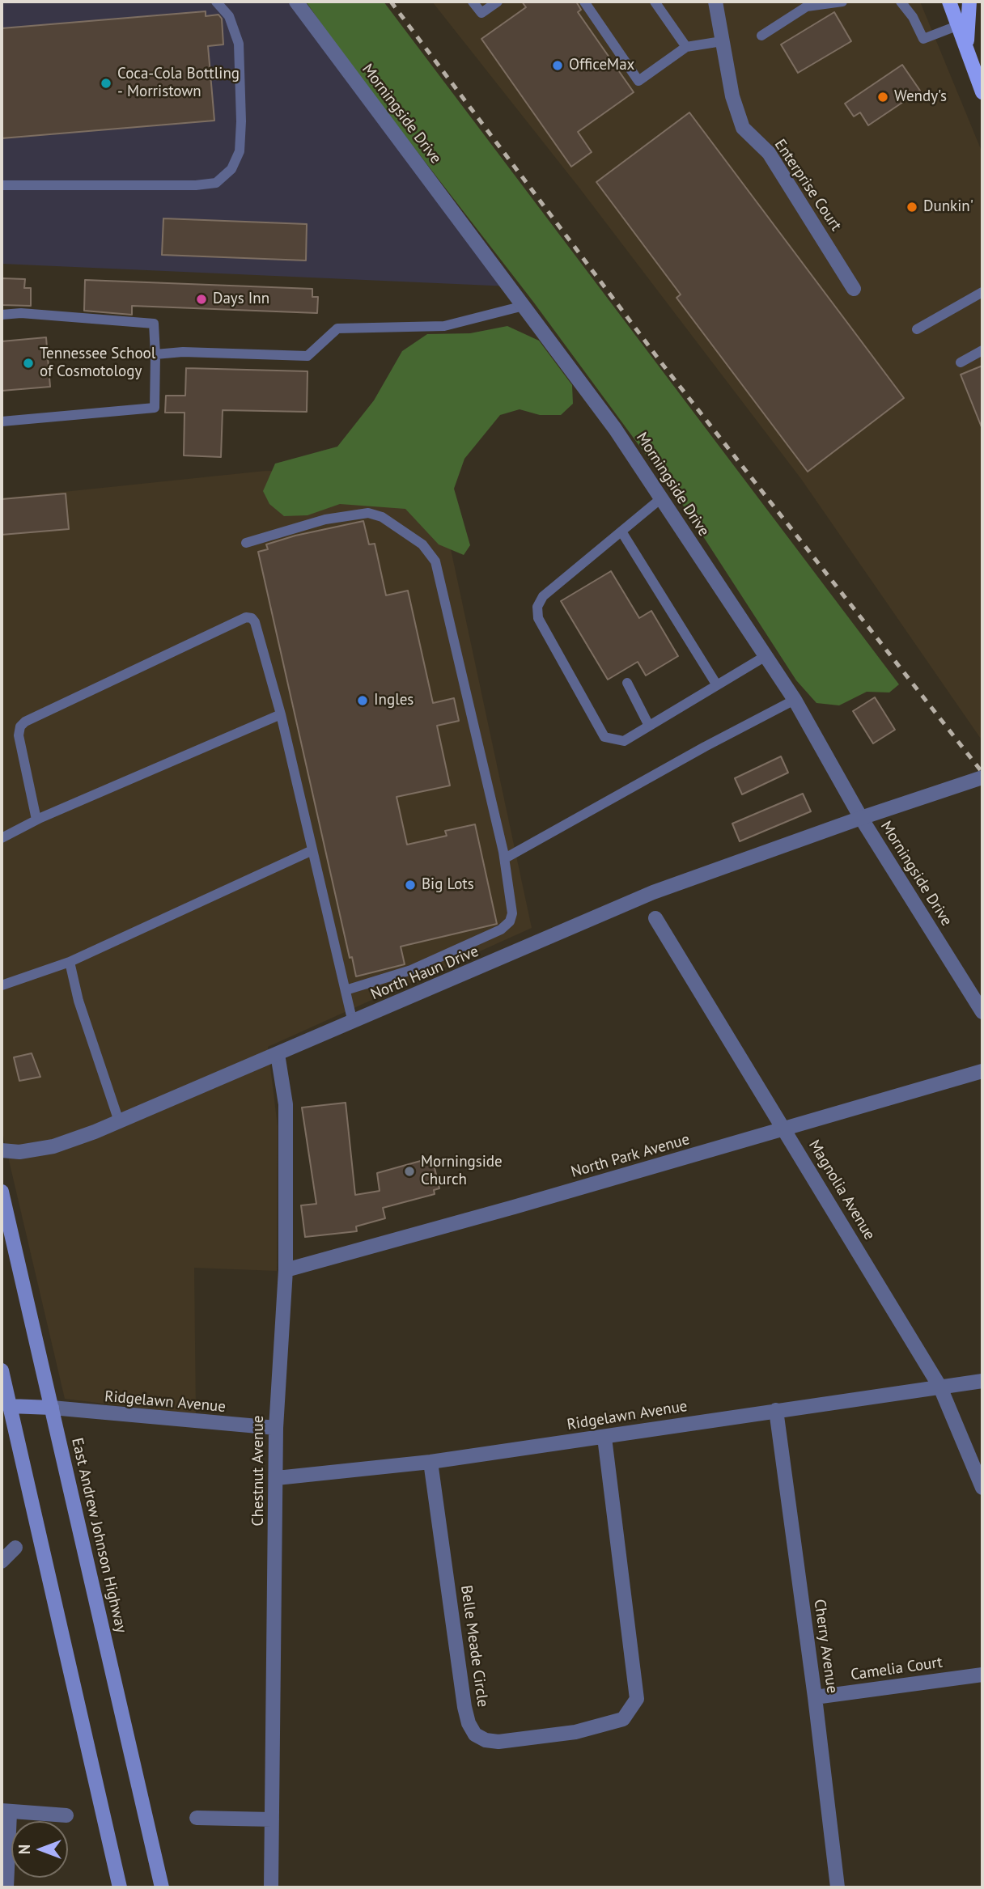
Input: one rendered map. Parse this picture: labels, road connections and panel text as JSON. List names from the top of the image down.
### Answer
{
  "streets": {
    "main road": ["East Andrew Johnson Highway"],
    "street": [
      "Morningside Drive",
      "Enterprise Court",
      "North Haun Drive",
      "North Park Avenue",
      "Magnolia Avenue",
      "Ridgelawn Avenue",
      "Chestnut Avenue",
      "Belle Meade Circle",
      "Cherry Avenue",
      "Camelia Court"
    ]
  },
  "crossings": [
    ["Morningside Drive", "North Haun Drive"],
    ["North Haun Drive", "Chestnut Avenue"],
    ["North Park Avenue", "Magnolia Avenue"],
    ["North Park Avenue", "Chestnut Avenue"],
    ["Magnolia Avenue", "Ridgelawn Avenue"],
    ["Ridgelawn Avenue", "Chestnut Avenue"],
    ["Ridgelawn Avenue", "East Andrew Johnson Highway"],
    ["Ridgelawn Avenue", "Belle Meade Circle"],
    ["Ridgelawn Avenue", "Cherry Avenue"],
    ["Cherry Avenue", "Camelia Court"]
  ],
  "places": [
    "OfficeMax",
    "Coca-Cola Bottling - Morristown",
    "Wendy's",
    "Dunkin'",
    "Days Inn",
    "Tennessee School of Cosmotology",
    "Ingles",
    "Big Lots",
    "Morningside Church"
  ],
  "north": "left"
}
